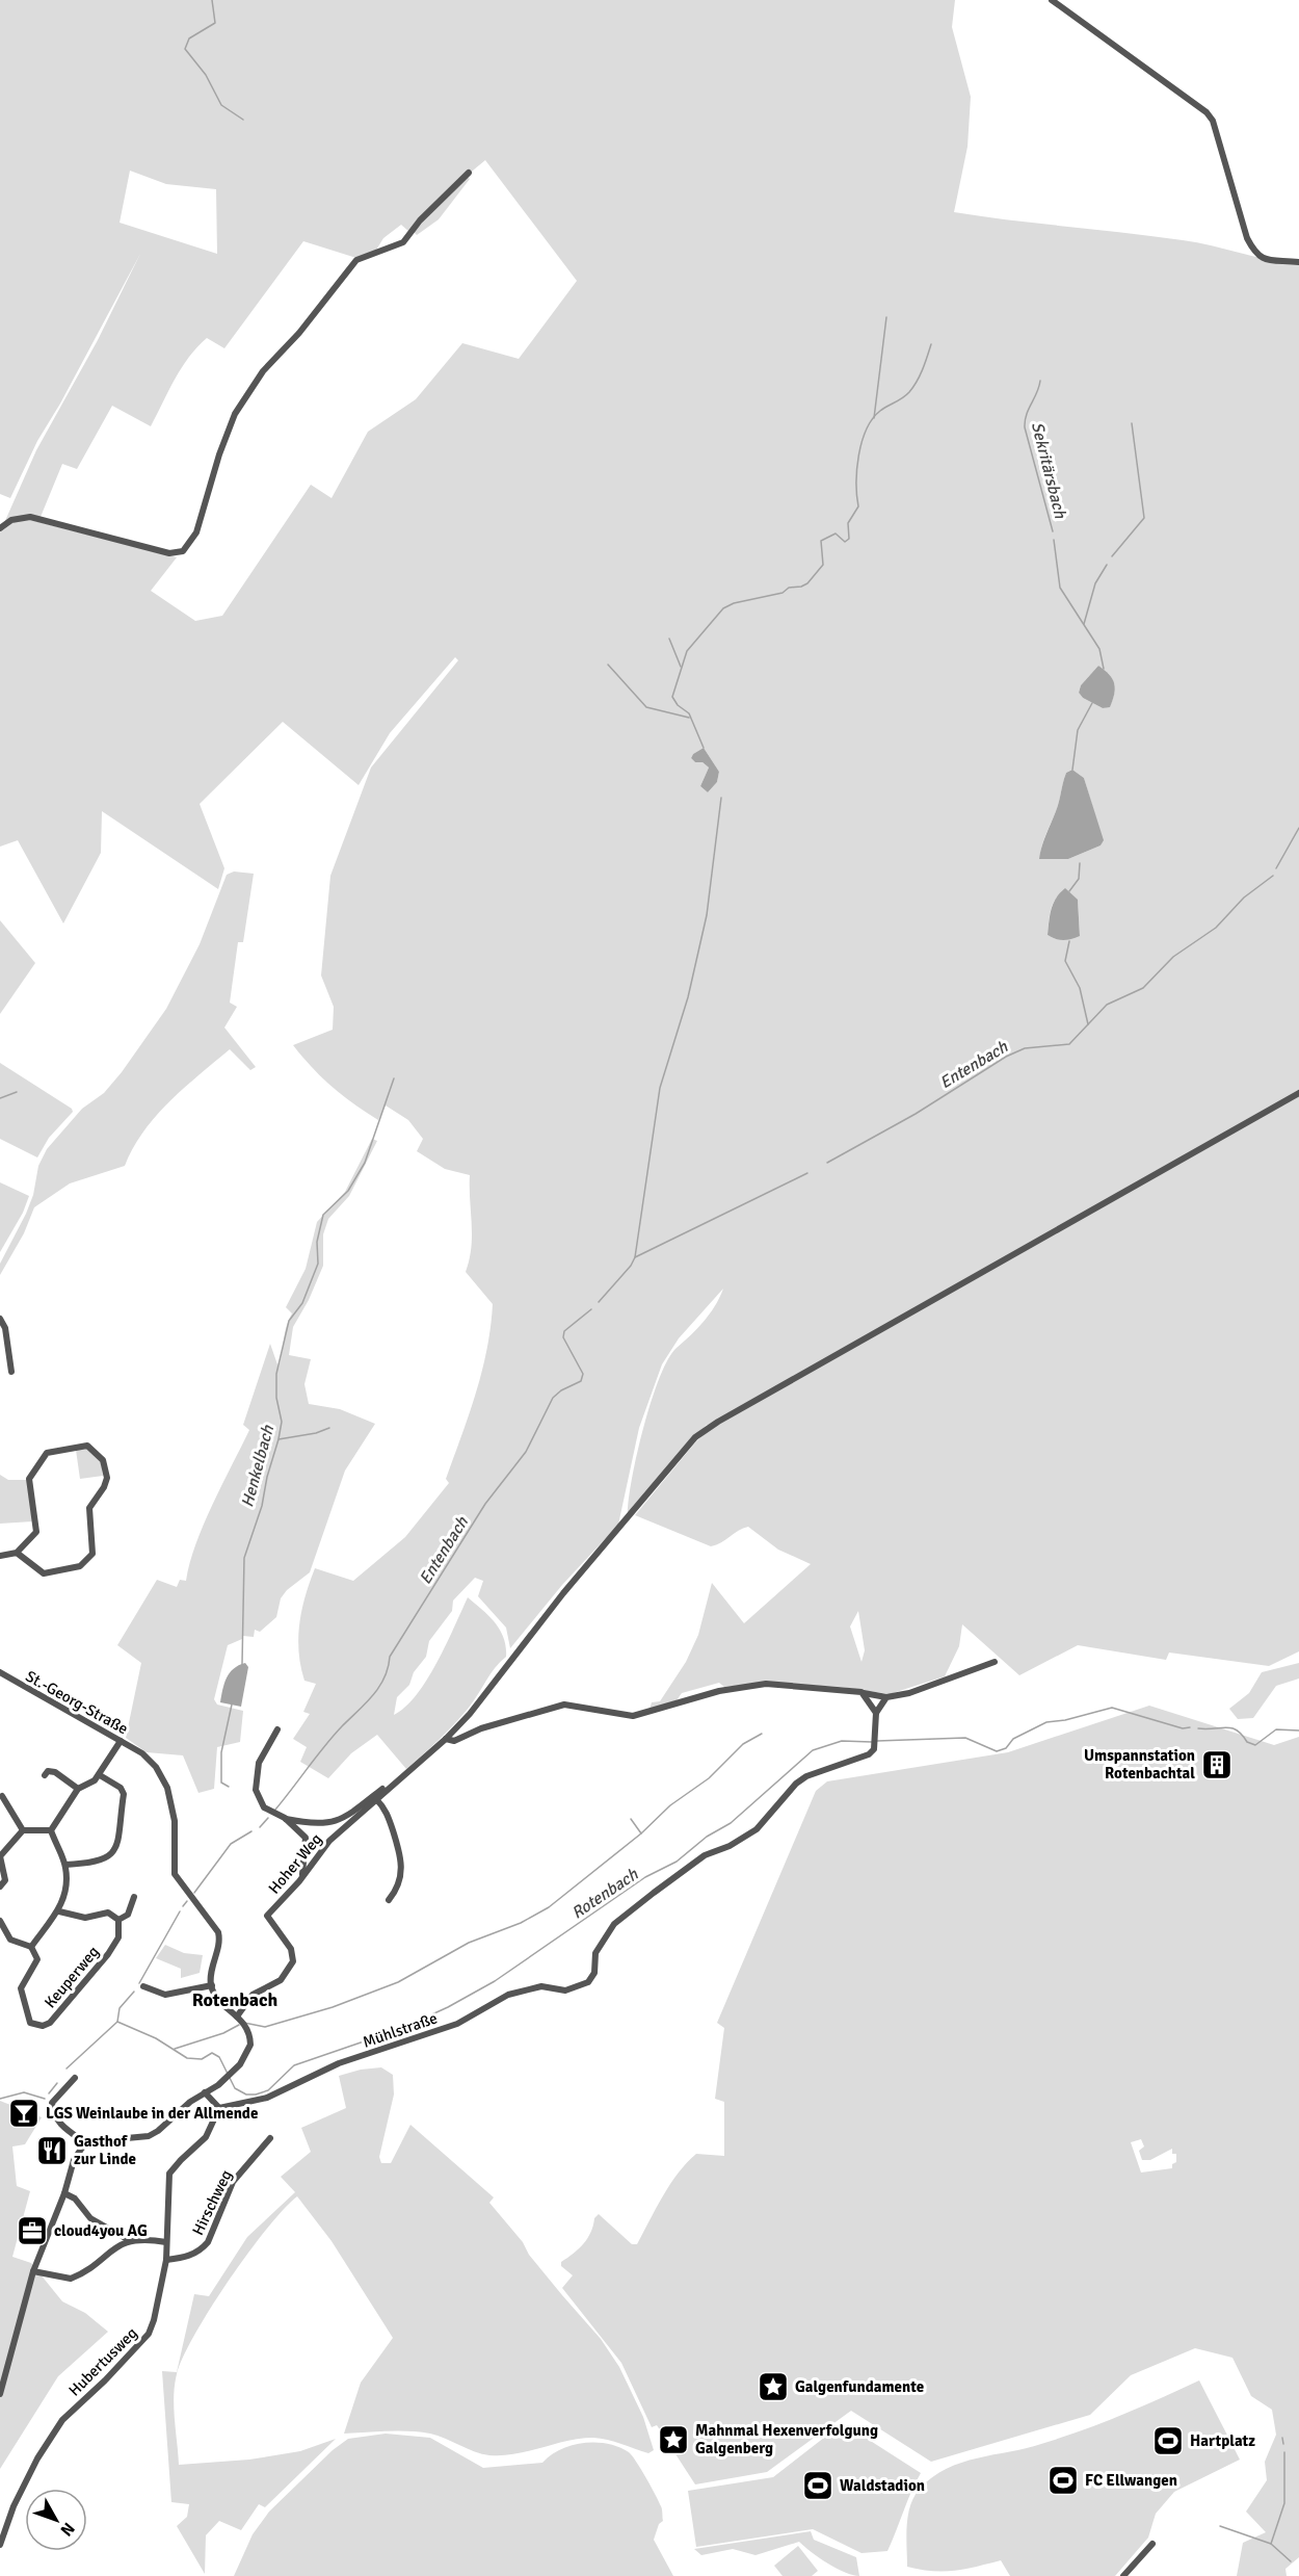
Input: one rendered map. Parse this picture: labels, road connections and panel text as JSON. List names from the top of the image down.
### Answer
{
  "streets": {
    "street": [
      "St.-Georg-Straße",
      "Hoher Weg",
      "Keuperweg",
      "Mühlstraße",
      "Hirschweg",
      "Hubertusweg"
    ]
  },
  "crossings": [
    ["Mühlstraße", "Hubertusweg"],
    ["Hirschweg", "Hubertusweg"]
  ],
  "districts": ["Rotenbach"],
  "water": [
    "Sekritärsbach",
    "Entenbach",
    "Henkelbach",
    "Rotenbach"
  ],
  "places": {
    "building": ["Umspannstation Rotenbachtal"],
    "bar": ["LGS Weinlaube in der Allmende"],
    "restaurant": ["Gasthof zur Linde"],
    "office": ["cloud4you AG"],
    "place": ["Galgenfundamente", "Mahnmal Hexenverfolgung Galgenberg"],
    "sports": ["Hartplatz", "FC Ellwangen", "Waldstadion"]
  },
  "north": "bottom right"
}
